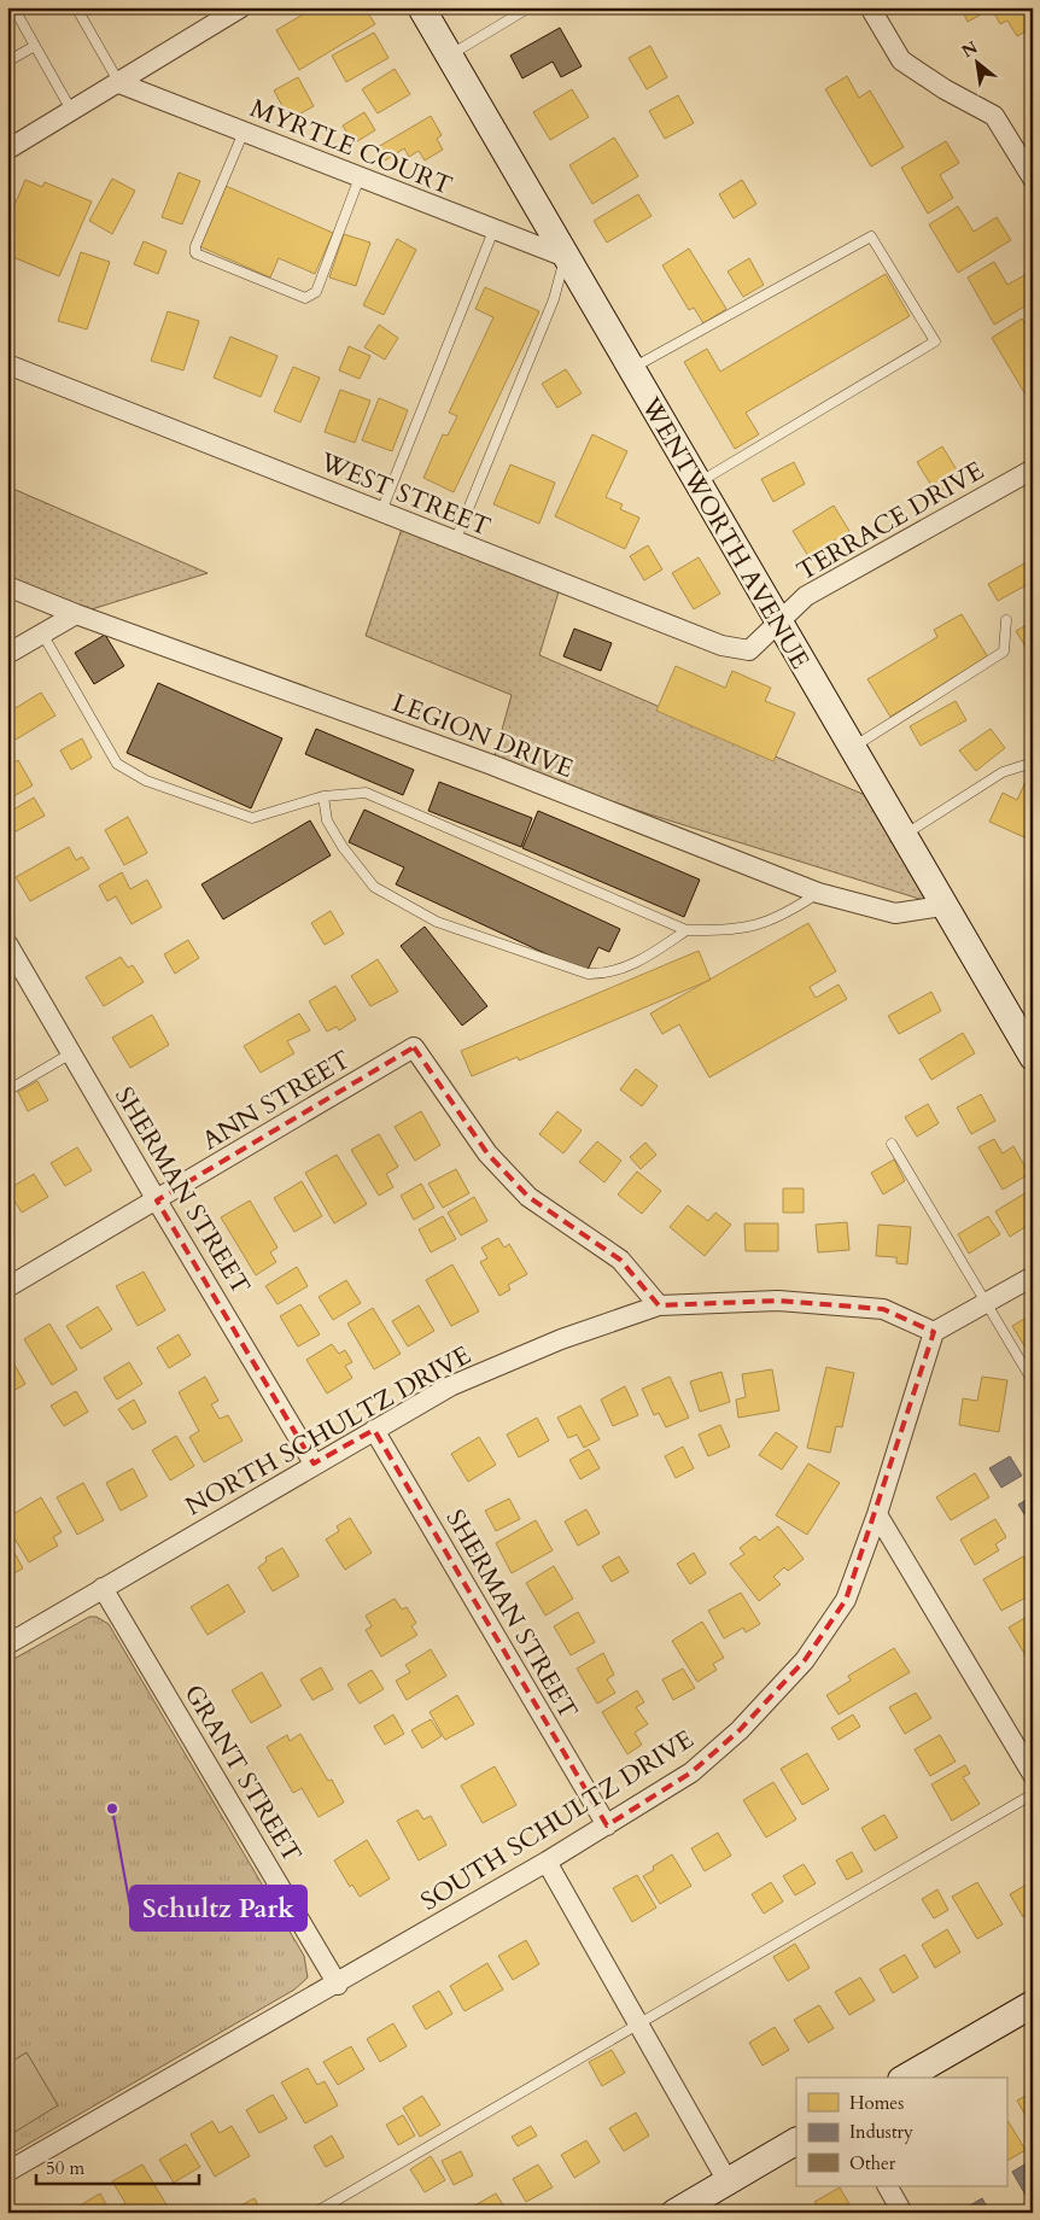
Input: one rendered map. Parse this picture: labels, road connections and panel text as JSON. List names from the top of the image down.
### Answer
{
  "streets": {
    "street": [
      "MYRTLE COURT",
      "WEST STREET",
      "TERRACE DRIVE",
      "WENTWORTH AVENUE",
      "LEGION DRIVE",
      "ANN STREET",
      "SHERMAN STREET",
      "NORTH SCHULTZ DRIVE",
      "GRANT STREET",
      "SOUTH SCHULTZ DRIVE"
    ]
  },
  "crossings": [
    ["MYRTLE COURT", "WENTWORTH AVENUE"],
    ["WEST STREET", "TERRACE DRIVE"],
    ["WEST STREET", "WENTWORTH AVENUE"],
    ["TERRACE DRIVE", "WENTWORTH AVENUE"],
    ["WENTWORTH AVENUE", "LEGION DRIVE"],
    ["ANN STREET", "SHERMAN STREET"],
    ["ANN STREET", "NORTH SCHULTZ DRIVE"],
    ["SHERMAN STREET", "NORTH SCHULTZ DRIVE"],
    ["SHERMAN STREET", "SOUTH SCHULTZ DRIVE"],
    ["NORTH SCHULTZ DRIVE", "GRANT STREET"],
    ["NORTH SCHULTZ DRIVE", "SOUTH SCHULTZ DRIVE"],
    ["GRANT STREET", "SOUTH SCHULTZ DRIVE"]
  ],
  "places": ["Schultz Park"],
  "legend": ["Homes", "Industry", "Other"],
  "scale_bar": "50 m",
  "north": "top left"
}
